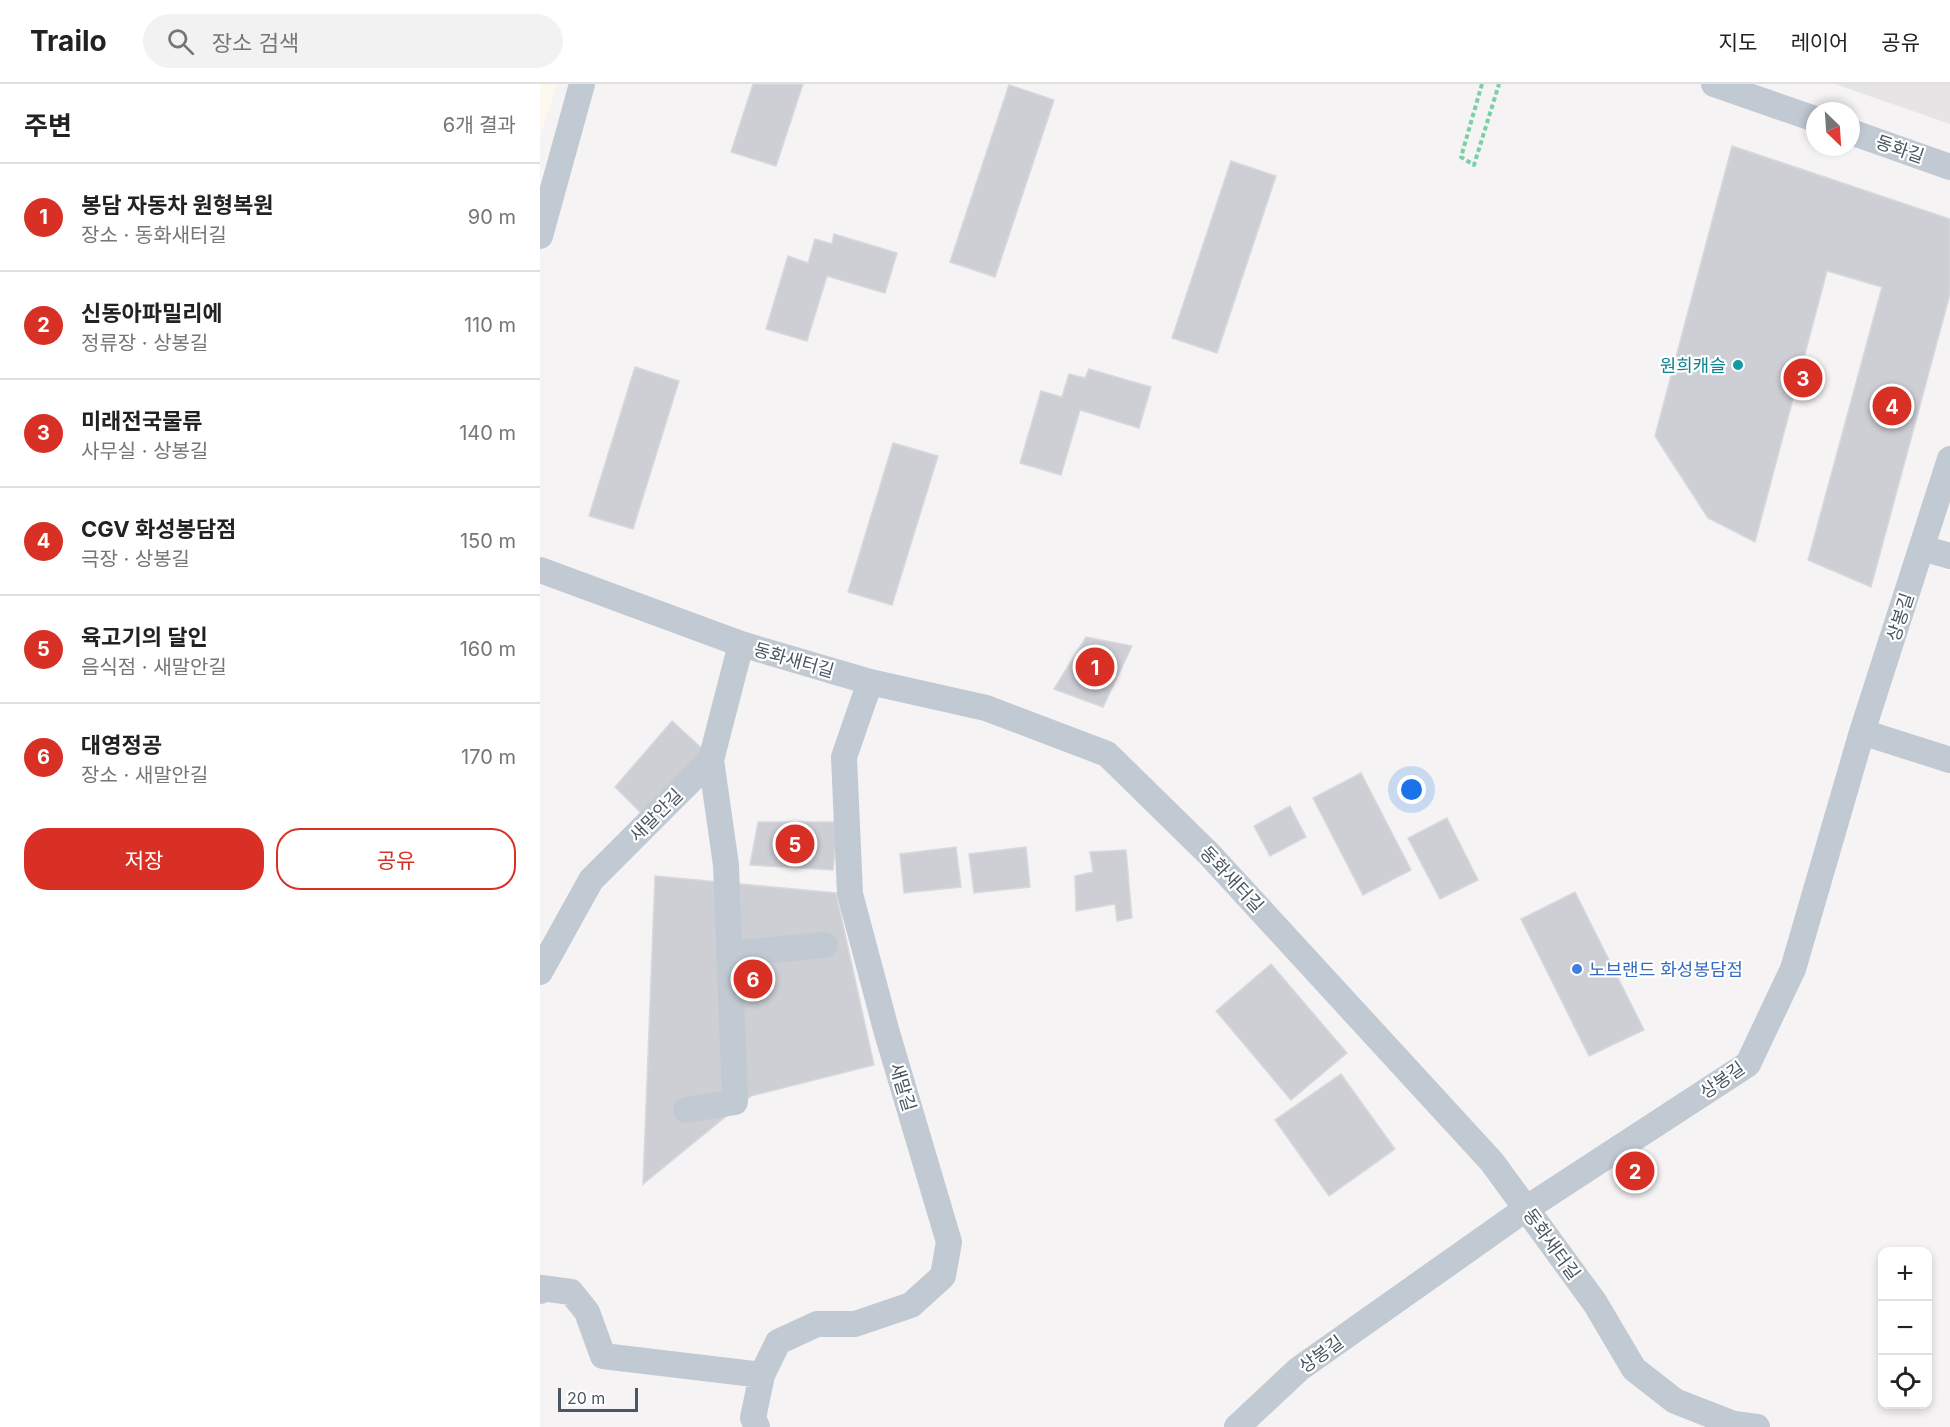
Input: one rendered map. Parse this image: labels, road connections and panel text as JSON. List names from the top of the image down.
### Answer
{
  "streets": {
    "street": [
      "동화길",
      "상봉길",
      "동화새터길",
      "새말안길",
      "새말길"
    ]
  },
  "crossings": [
    ["상봉길", "동화새터길"],
    ["동화새터길", "새말길"]
  ],
  "places": ["원희캐슬", "노브랜드 화성봉담점"],
  "scale_bar": "20 m",
  "north": "bottom right",
  "page": {
    "header": "Trailo",
    "search": "장소 검색",
    "nav": ["지도", "레이어", "공유"],
    "heading": ["주변", "6개 결과"],
    "list": [
      {
        "mark": "1",
        "name": "봉담 자동차 원형복원",
        "note": "장소 · 동화새터길",
        "value": "90 m"
      },
      {
        "mark": "2",
        "name": "신동아파밀리에",
        "note": "정류장 · 상봉길",
        "value": "110 m"
      },
      {
        "mark": "3",
        "name": "미래전국물류",
        "note": "사무실 · 상봉길",
        "value": "140 m"
      },
      {
        "mark": "4",
        "name": "CGV 화성봉담점",
        "note": "극장 · 상봉길",
        "value": "150 m"
      },
      {
        "mark": "5",
        "name": "육고기의 달인",
        "note": "음식점 · 새말안길",
        "value": "160 m"
      },
      {
        "mark": "6",
        "name": "대영정공",
        "note": "장소 · 새말안길",
        "value": "170 m"
      }
    ],
    "pins": [
      "3",
      "4",
      "1",
      "5",
      "6",
      "2"
    ],
    "buttons": ["저장", "공유"],
    "map_buttons": ["+", "−"],
    "scale": "20 m"
  }
}
